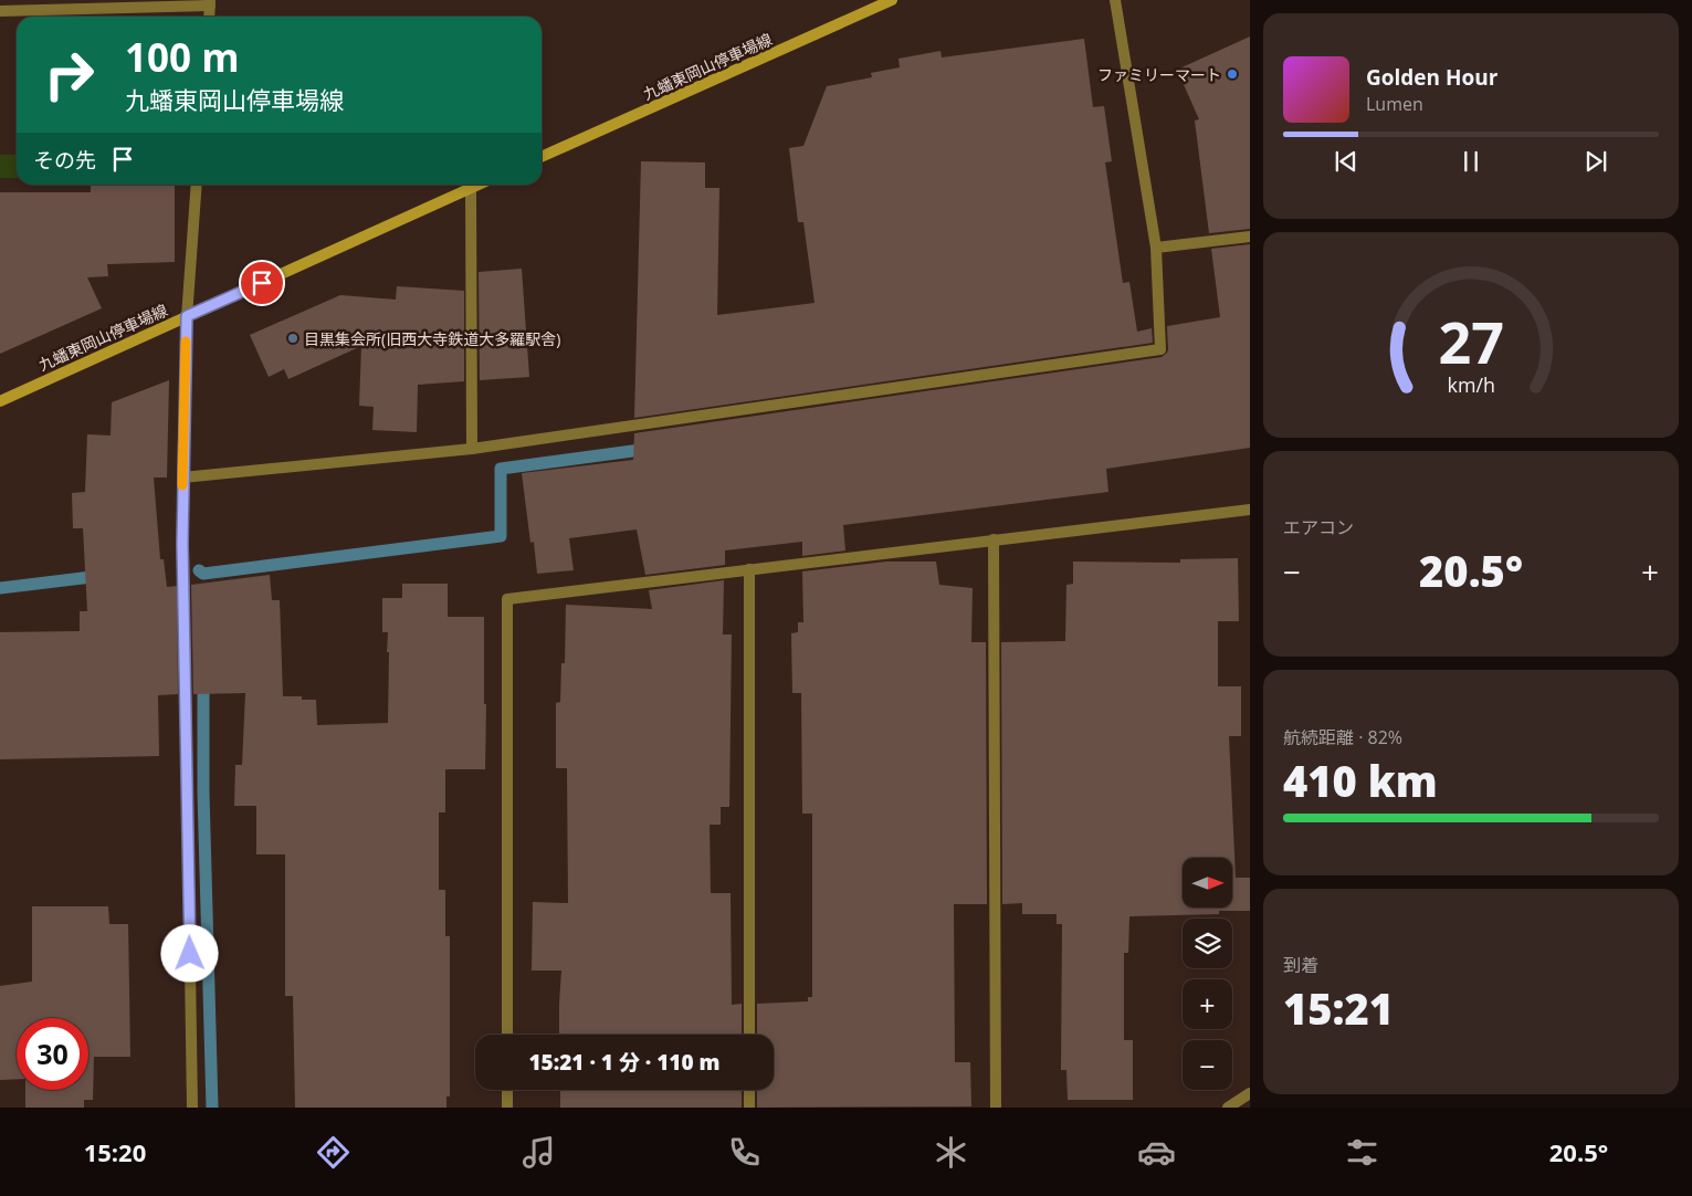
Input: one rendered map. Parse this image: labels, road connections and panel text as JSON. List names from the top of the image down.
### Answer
{
  "streets": {
    "main road": ["九蟠東岡山停車場線"]
  },
  "places": ["ファミリーマート", "目黒集会所(旧西大寺鉄道大多羅駅舎)"],
  "north": "right",
  "page": {
    "turn": ["100 m", "九蟠東岡山停車場線"],
    "song": ["Golden Hour", "Lumen"],
    "then": "その先",
    "tile": [
      "エアコン",
      ["航続距離 · 82%", "410 km"],
      ["到着", "15:21"]
    ],
    "heat": ["−", "20.5°", "+"],
    "map_buttons": ["+", "−"],
    "limit": "30",
    "trip": "15:21 · 1 分 · 110 m",
    "tabs": ["15:20", "20.5°"],
    "gauge": ["27", "km/h"]
  }
}
